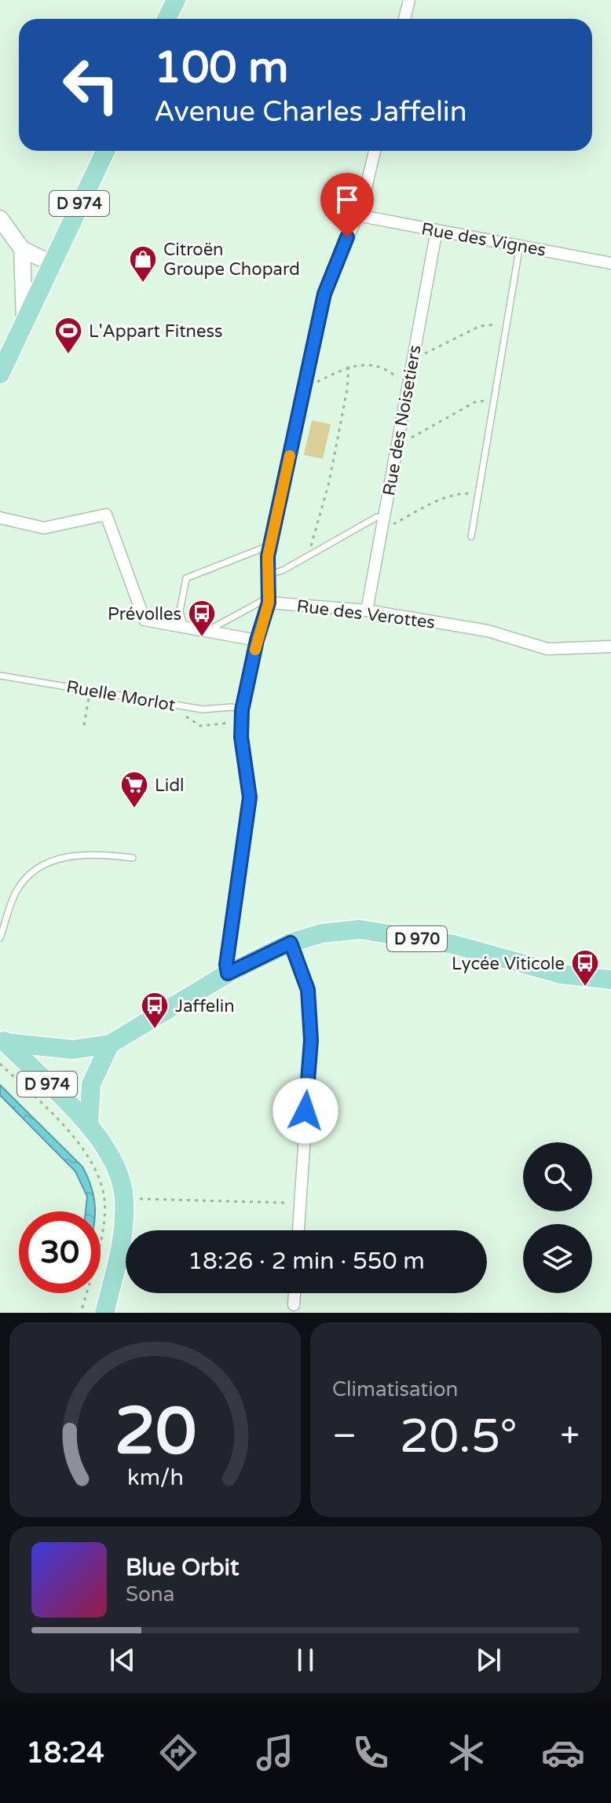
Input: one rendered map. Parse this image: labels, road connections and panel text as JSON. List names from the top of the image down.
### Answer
{
  "streets": {
    "main road": ["D 974", "D 970"],
    "street": ["Rue des Vignes", "Rue des Noisetiers", "Rue des Verottes"],
    "lane": ["Ruelle Morlot"]
  },
  "crossings": [
    ["Rue des Vignes", "Rue des Noisetiers"],
    ["Rue des Noisetiers", "Rue des Verottes"]
  ],
  "places": {
    "shop": ["Citroën Groupe Chopard"],
    "sports": ["L'Appart Fitness"],
    "bus stop": ["Prévolles", "Lycée Viticole", "Jaffelin"],
    "supermarket": ["Lidl"]
  },
  "page": {
    "turn": ["100 m", "Avenue Charles Jaffelin"],
    "limit": "30",
    "trip": "18:26 · 2 min · 550 m",
    "tile": "Climatisation",
    "heat": ["−", "20.5°", "+"],
    "song": ["Blue Orbit", "Sona"],
    "tabs": "18:24",
    "gauge": ["20", "km/h"]
  }
}
